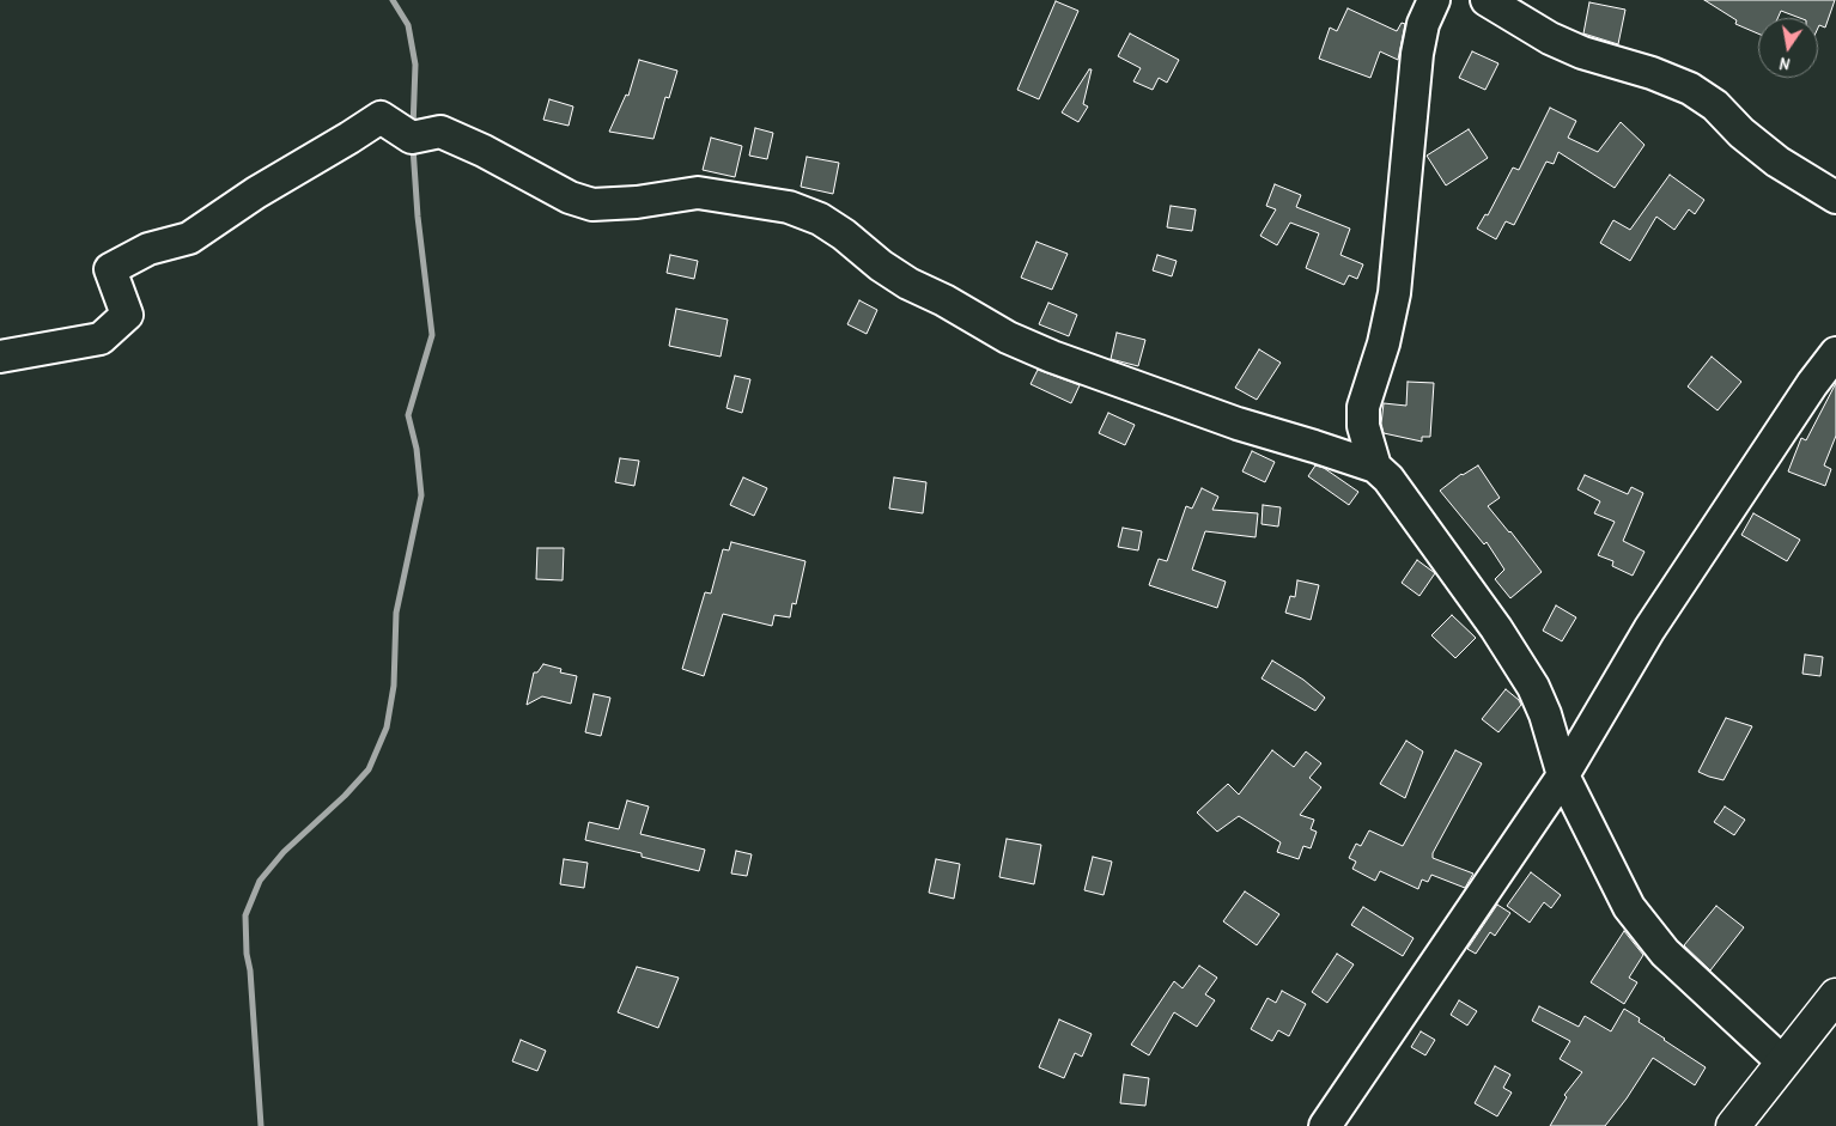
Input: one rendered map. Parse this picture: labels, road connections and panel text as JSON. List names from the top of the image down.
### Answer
{
  "north": "bottom"
}
